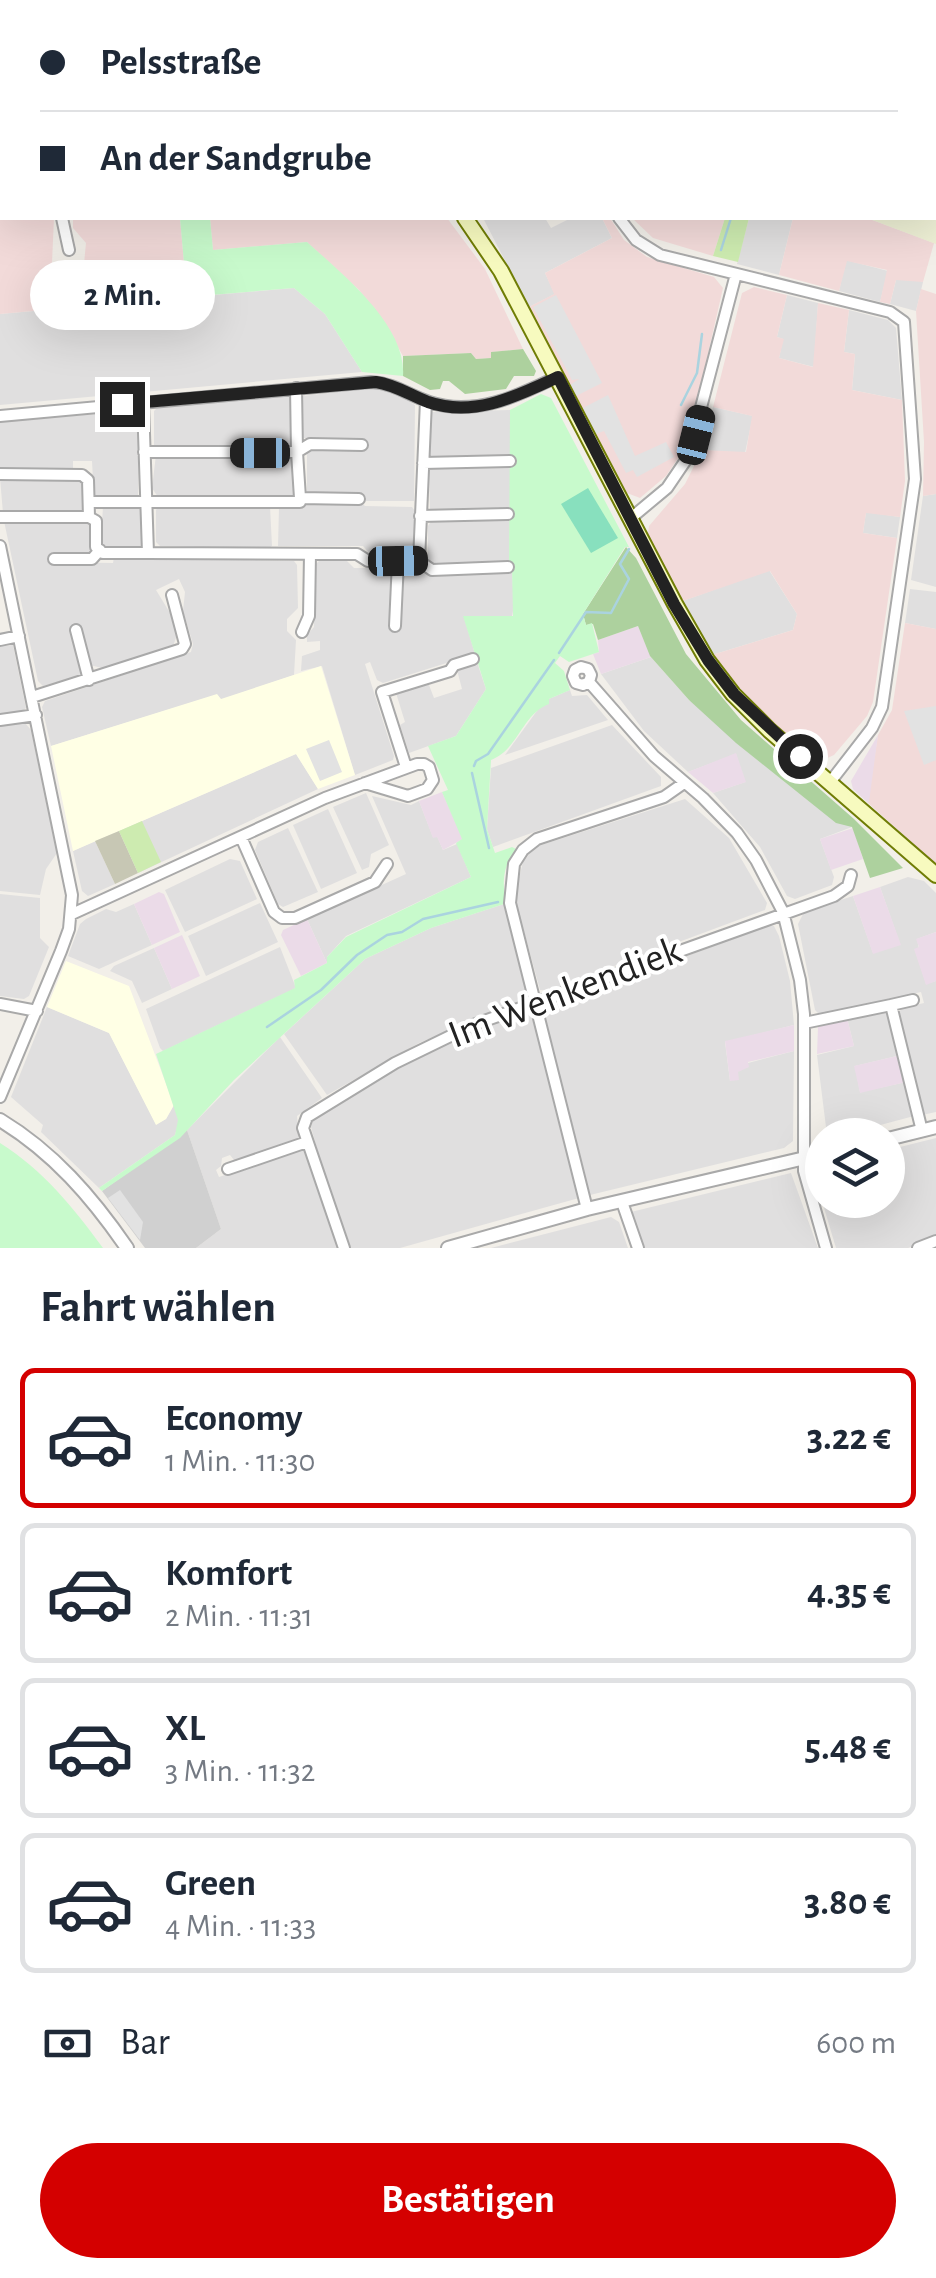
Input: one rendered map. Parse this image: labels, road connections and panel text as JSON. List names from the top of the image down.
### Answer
{
  "streets": {
    "street": ["Im Wenkendiek"]
  },
  "page": {
    "banner": ["Pelsstraße", "An der Sandgrube"],
    "bubble": "2 Min.",
    "heading": "Fahrt wählen",
    "list": [
      {
        "name": "Economy",
        "note": "1 Min. · 11:30",
        "value": "3.22 €"
      },
      {
        "name": "Komfort",
        "note": "2 Min. · 11:31",
        "value": "4.35 €"
      },
      {
        "name": "XL",
        "note": "3 Min. · 11:32",
        "value": "5.48 €"
      },
      {
        "name": "Green",
        "note": "4 Min. · 11:33",
        "value": "3.80 €"
      }
    ],
    "pay": ["Bar", "600 m"],
    "buttons": "Bestätigen"
  }
}
